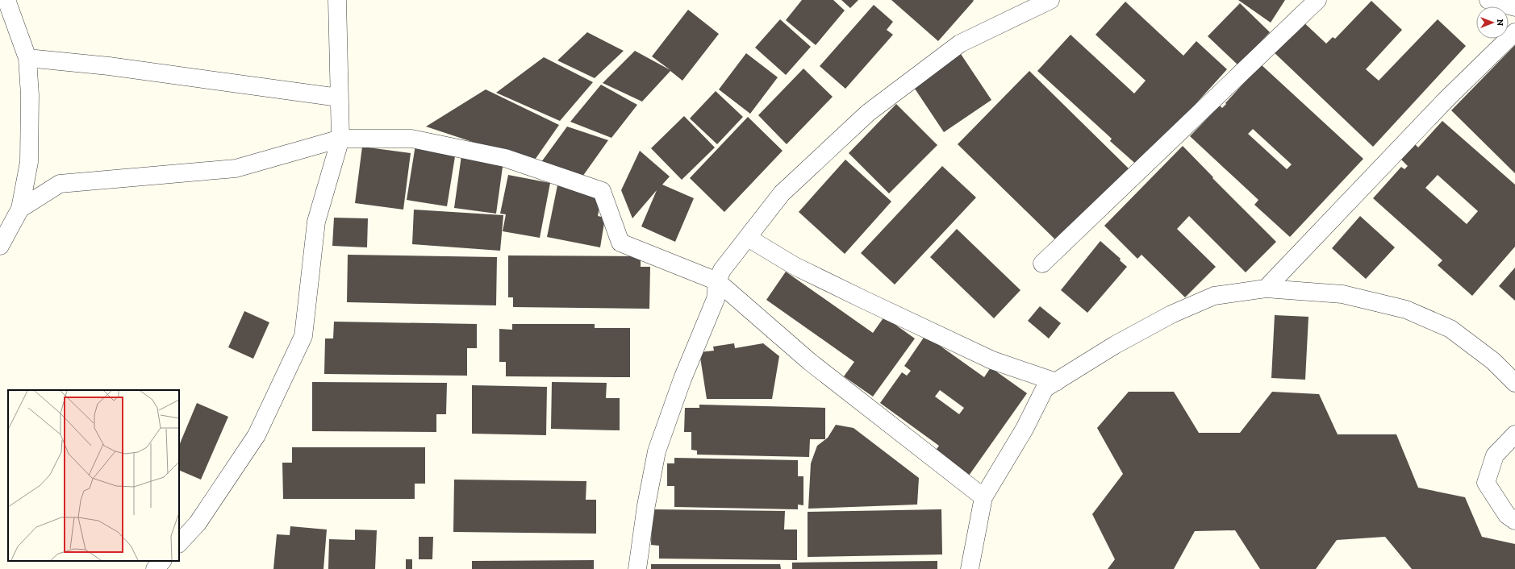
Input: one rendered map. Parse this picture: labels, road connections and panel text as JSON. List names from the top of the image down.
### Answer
{
  "north": "right"
}
